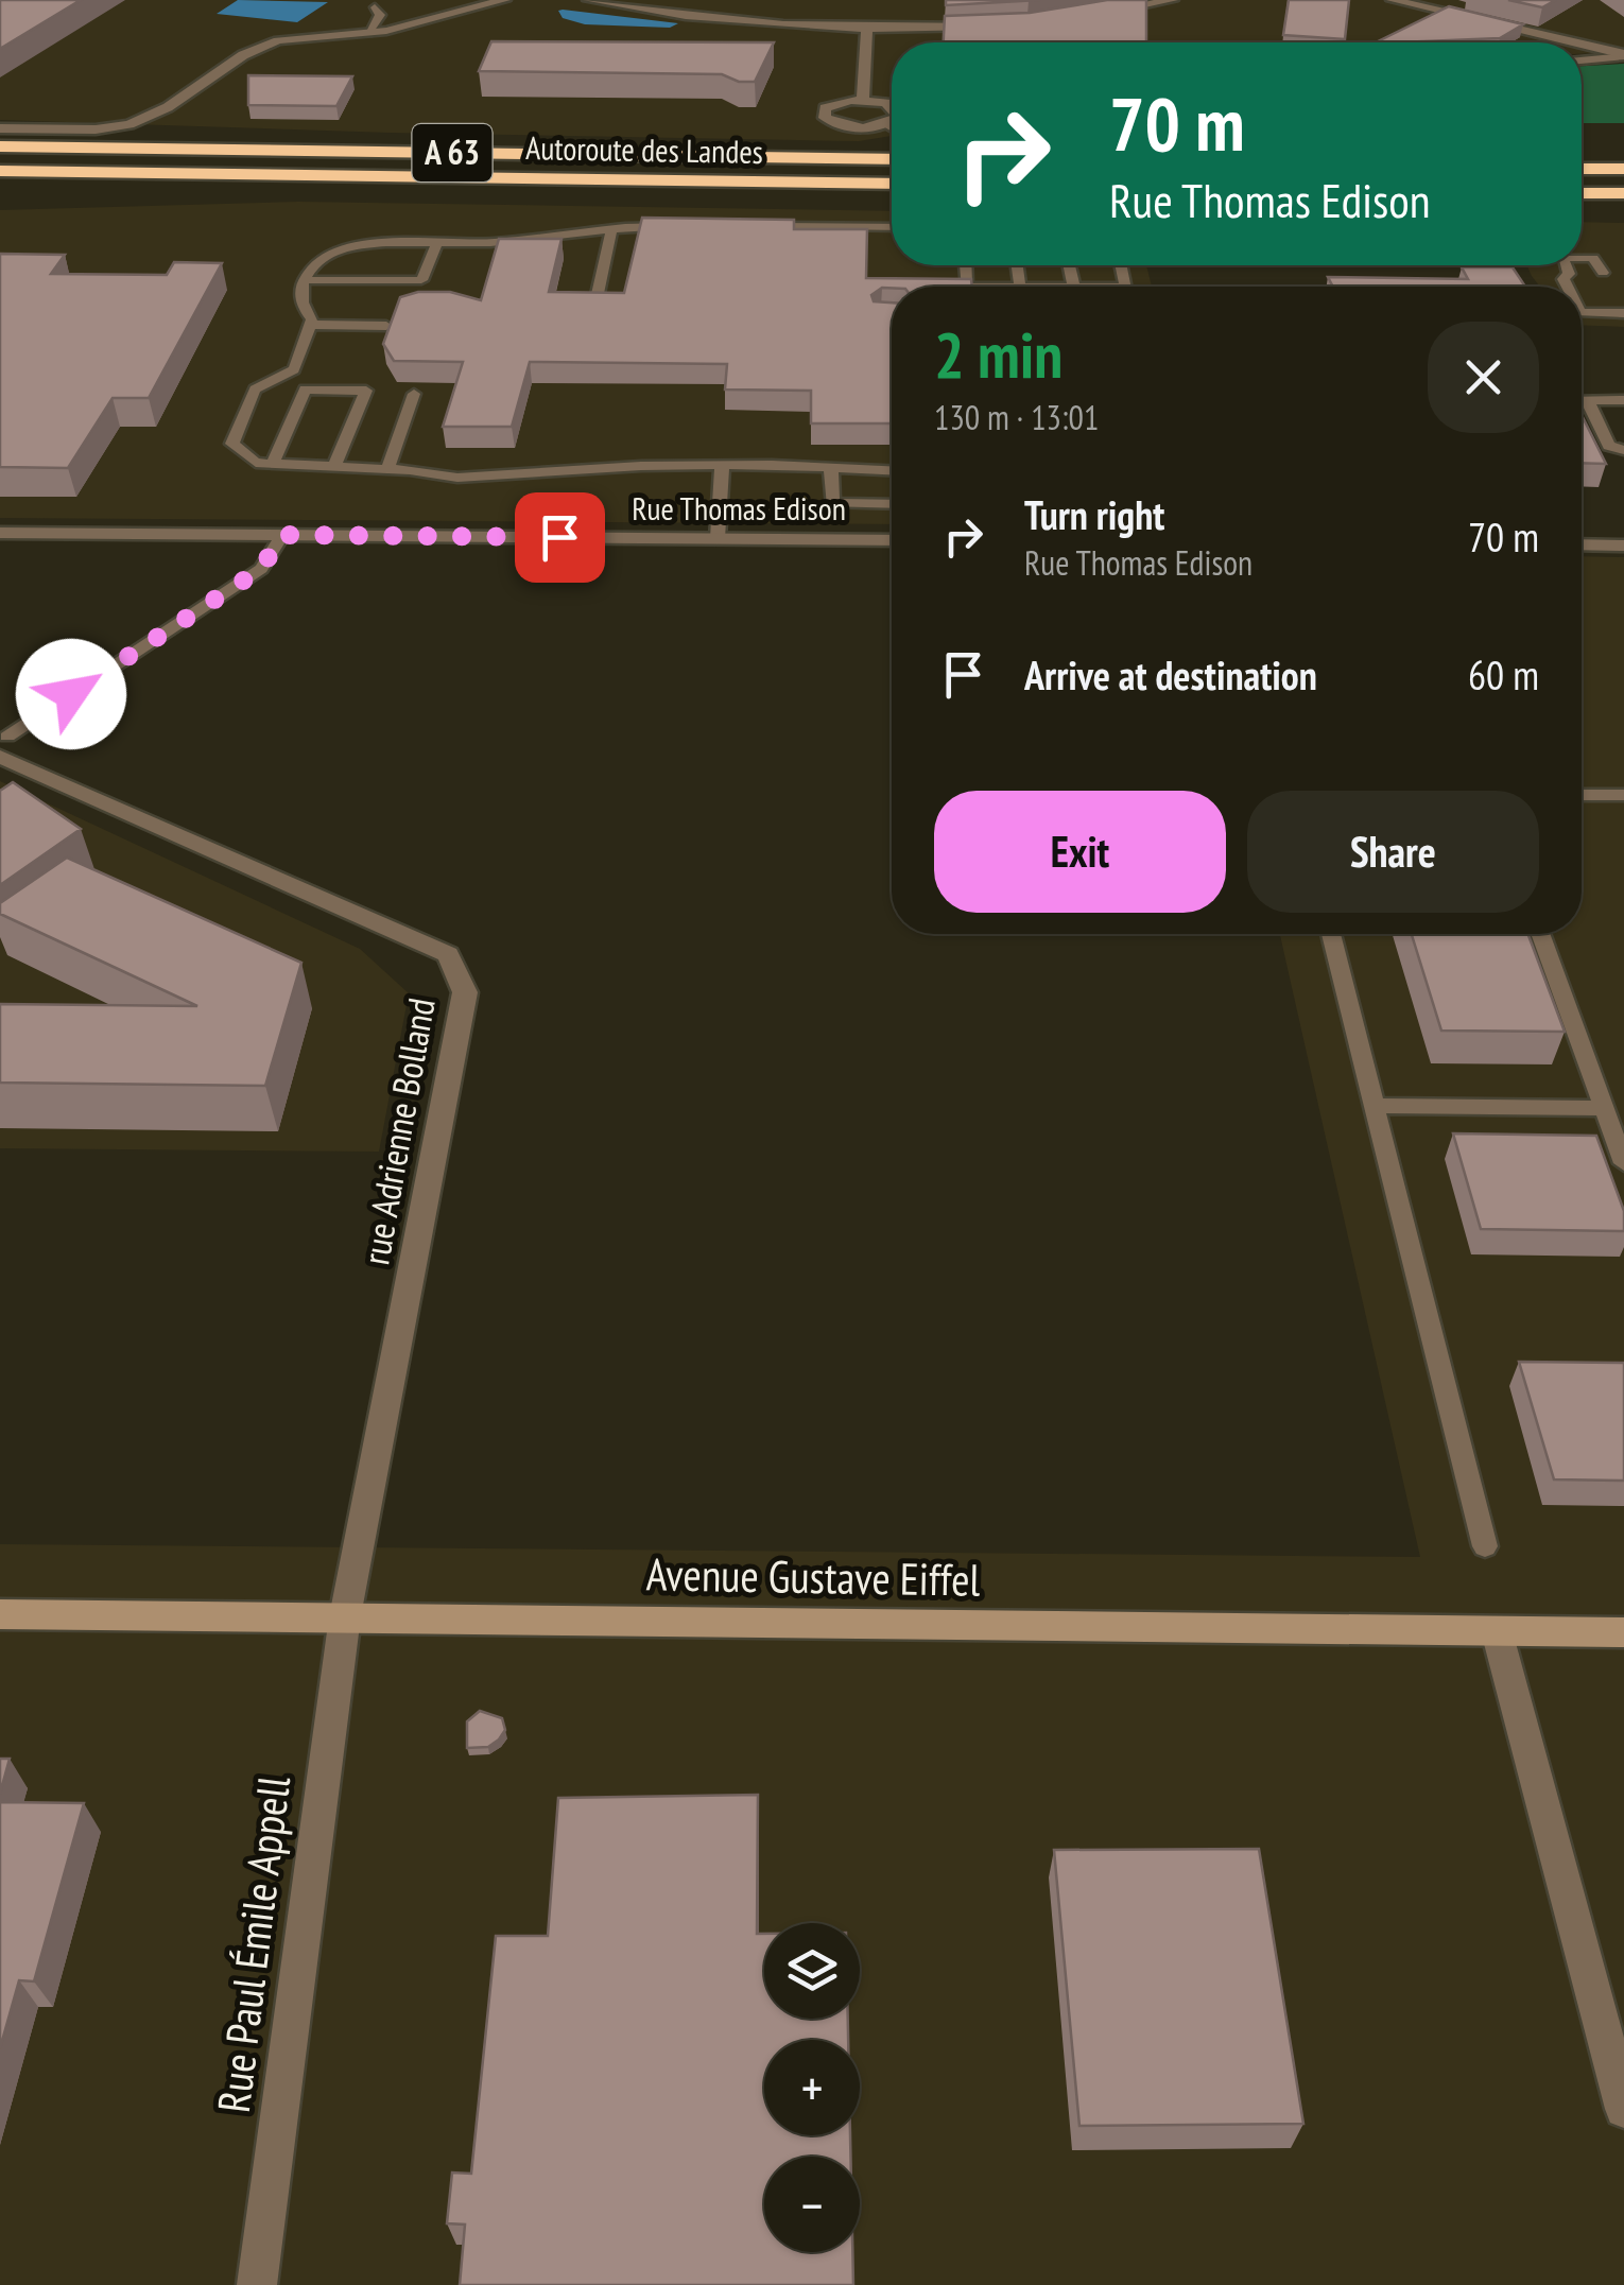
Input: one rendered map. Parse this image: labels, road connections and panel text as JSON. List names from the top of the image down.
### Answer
{
  "streets": {
    "highway": ["Autoroute des Landes", "A 63"],
    "street": [
      "Rue Thomas Edison",
      "rue Adrienne Bolland",
      "Avenue Gustave Eiffel",
      "Rue Paul Émile Appell"
    ]
  },
  "crossings": [
    ["rue Adrienne Bolland", "Avenue Gustave Eiffel"],
    ["rue Adrienne Bolland", "Rue Paul Émile Appell"],
    ["Avenue Gustave Eiffel", "Rue Paul Émile Appell"]
  ],
  "page": {
    "turn": ["70 m", "Rue Thomas Edison"],
    "heading": ["2 min", "130 m · 13:01"],
    "list": [
      {
        "name": "Turn right",
        "note": "Rue Thomas Edison",
        "value": "70 m"
      },
      {
        "name": "Arrive at destination",
        "value": "60 m"
      }
    ],
    "buttons": ["Exit", "Share"],
    "map_buttons": ["+", "−"]
  }
}
